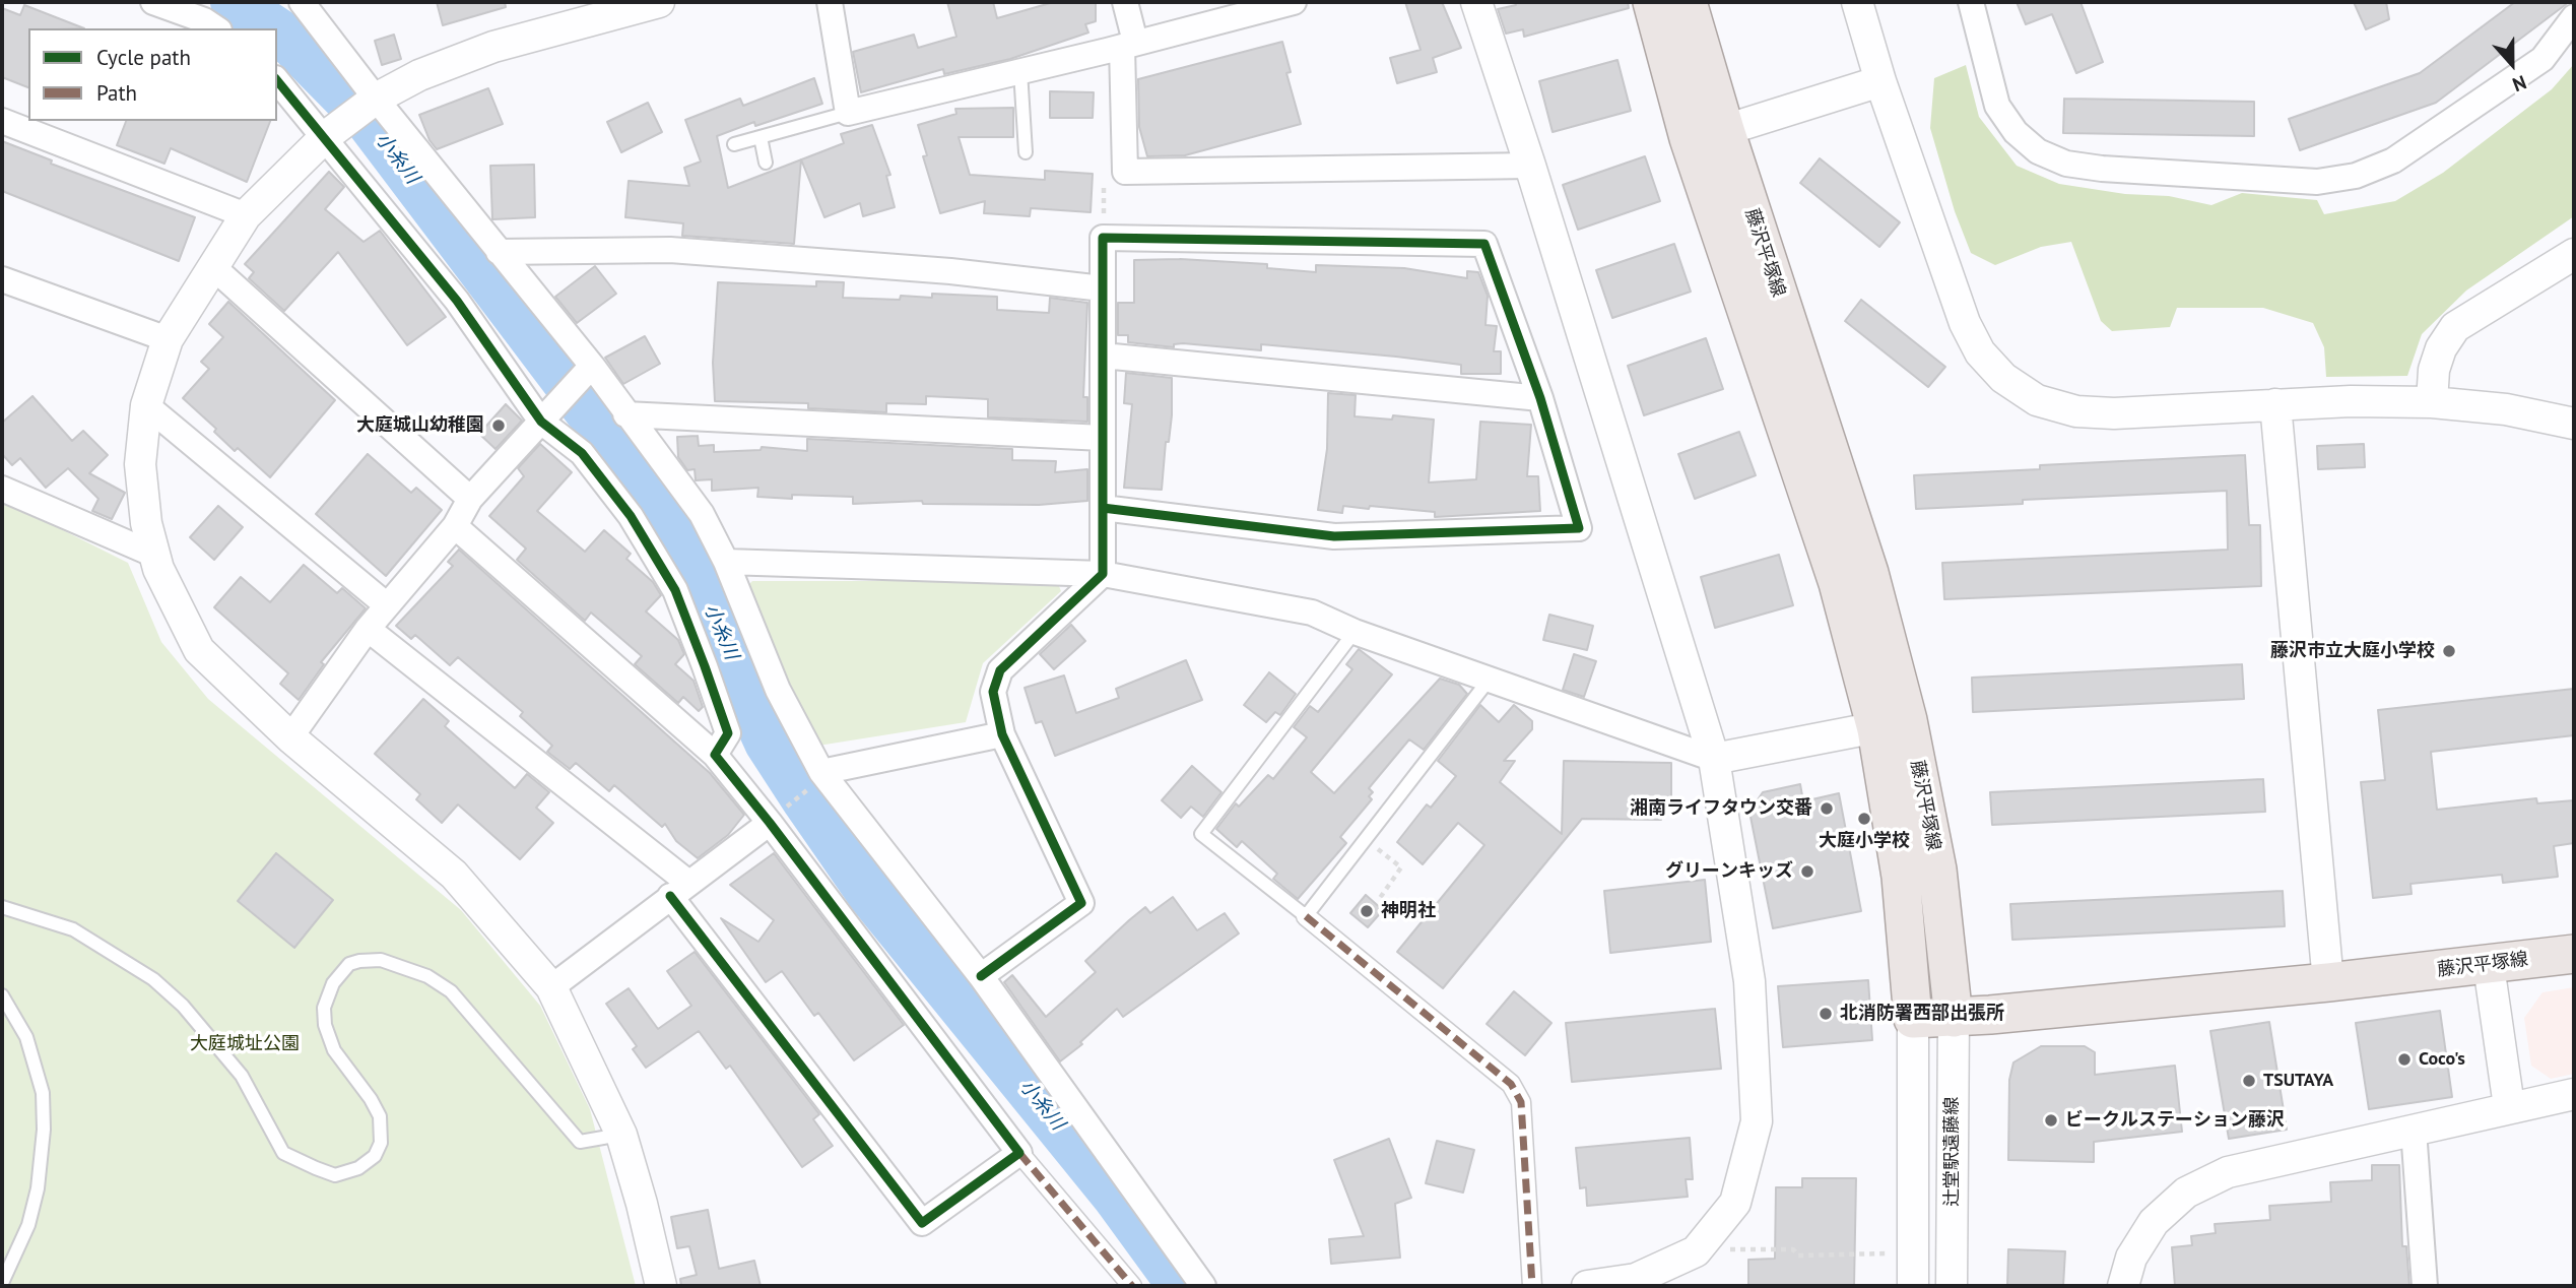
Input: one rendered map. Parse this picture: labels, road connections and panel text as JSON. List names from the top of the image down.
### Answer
{
  "streets": {
    "main road": ["藤沢平塚線"],
    "street": ["辻堂駅遠藤線"]
  },
  "crossings": [
    ["藤沢平塚線", "辻堂駅遠藤線"]
  ],
  "water": ["小糸川"],
  "parks": ["大庭城址公園"],
  "places": [
    "大庭城山幼稚園",
    "藤沢市立大庭小学校",
    "湘南ライフタウン交番",
    "大庭小学校",
    "グリーンキッズ",
    "神明社",
    "北消防署西部出張所",
    "Coco's",
    "TSUTAYA",
    "ビークルステーション藤沢"
  ],
  "legend": ["Cycle path", "Path"],
  "north": "bottom"
}
